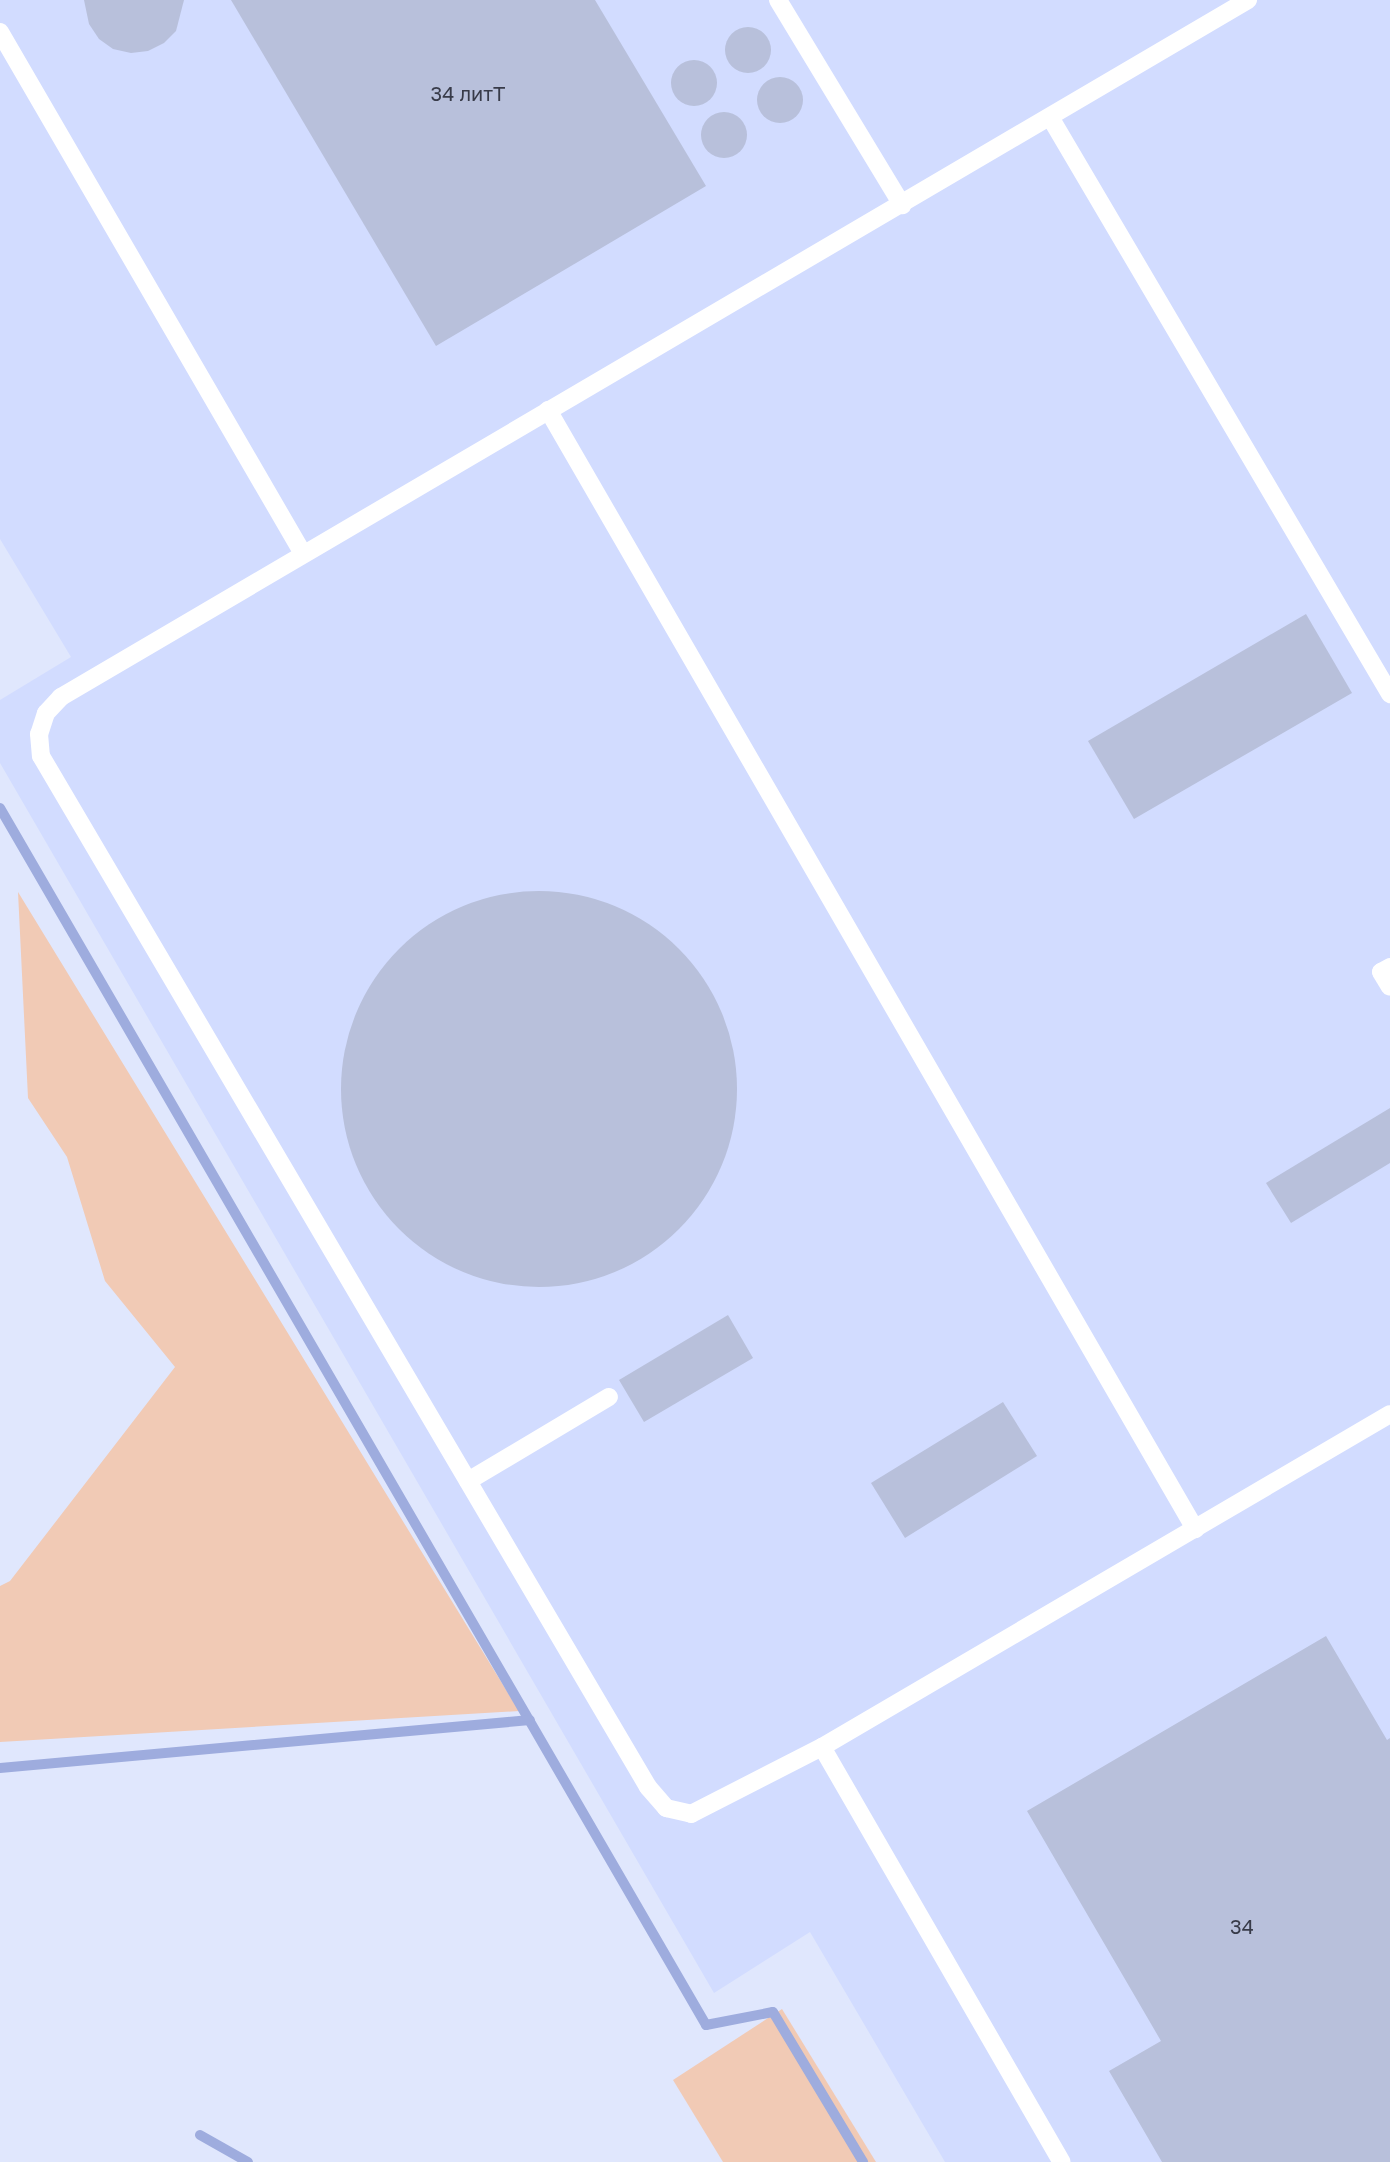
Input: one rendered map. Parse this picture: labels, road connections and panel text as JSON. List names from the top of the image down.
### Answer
{
  "house_numbers": ["34 литТ", "34"]
}
